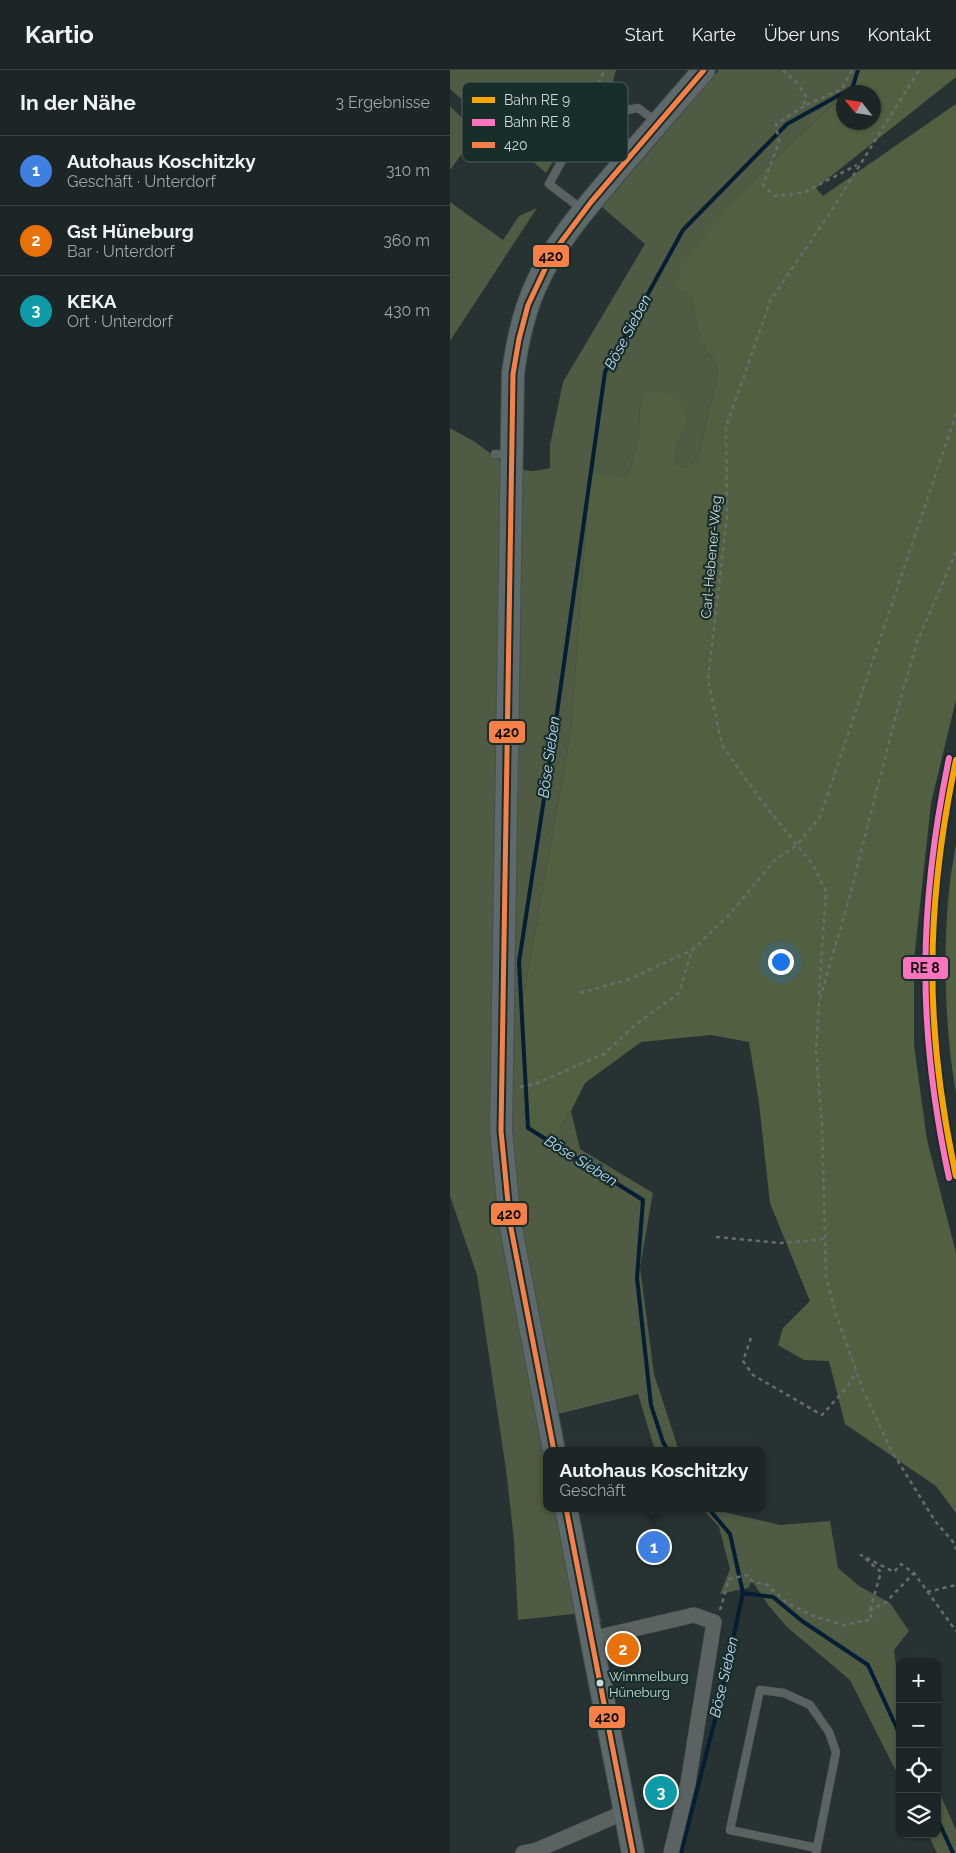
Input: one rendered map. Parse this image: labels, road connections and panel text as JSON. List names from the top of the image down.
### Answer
{
  "streets": {
    "path": ["Carl-Hebener-Weg"]
  },
  "water": ["Böse Sieben"],
  "places": ["Wimmelburg Hüneburg"],
  "lines": ["transit line 420"],
  "legend": ["Bahn RE 9", "Bahn RE 8", "420"],
  "north": "top left",
  "page": {
    "header": "Kartio",
    "nav": [
      "Start",
      "Karte",
      "Über uns",
      "Kontakt"
    ],
    "heading": ["In der Nähe", "3 Ergebnisse"],
    "list": [
      {
        "mark": "1",
        "name": "Autohaus Koschitzky",
        "note": "Geschäft · Unterdorf",
        "value": "310 m"
      },
      {
        "mark": "2",
        "name": "Gst Hüneburg",
        "note": "Bar · Unterdorf",
        "value": "360 m"
      },
      {
        "mark": "3",
        "name": "KEKA",
        "note": "Ort · Unterdorf",
        "value": "430 m"
      }
    ],
    "popup": ["Autohaus Koschitzky", "Geschäft"],
    "pins": ["1", "2", "3"],
    "map_buttons": ["+", "−"]
  }
}
